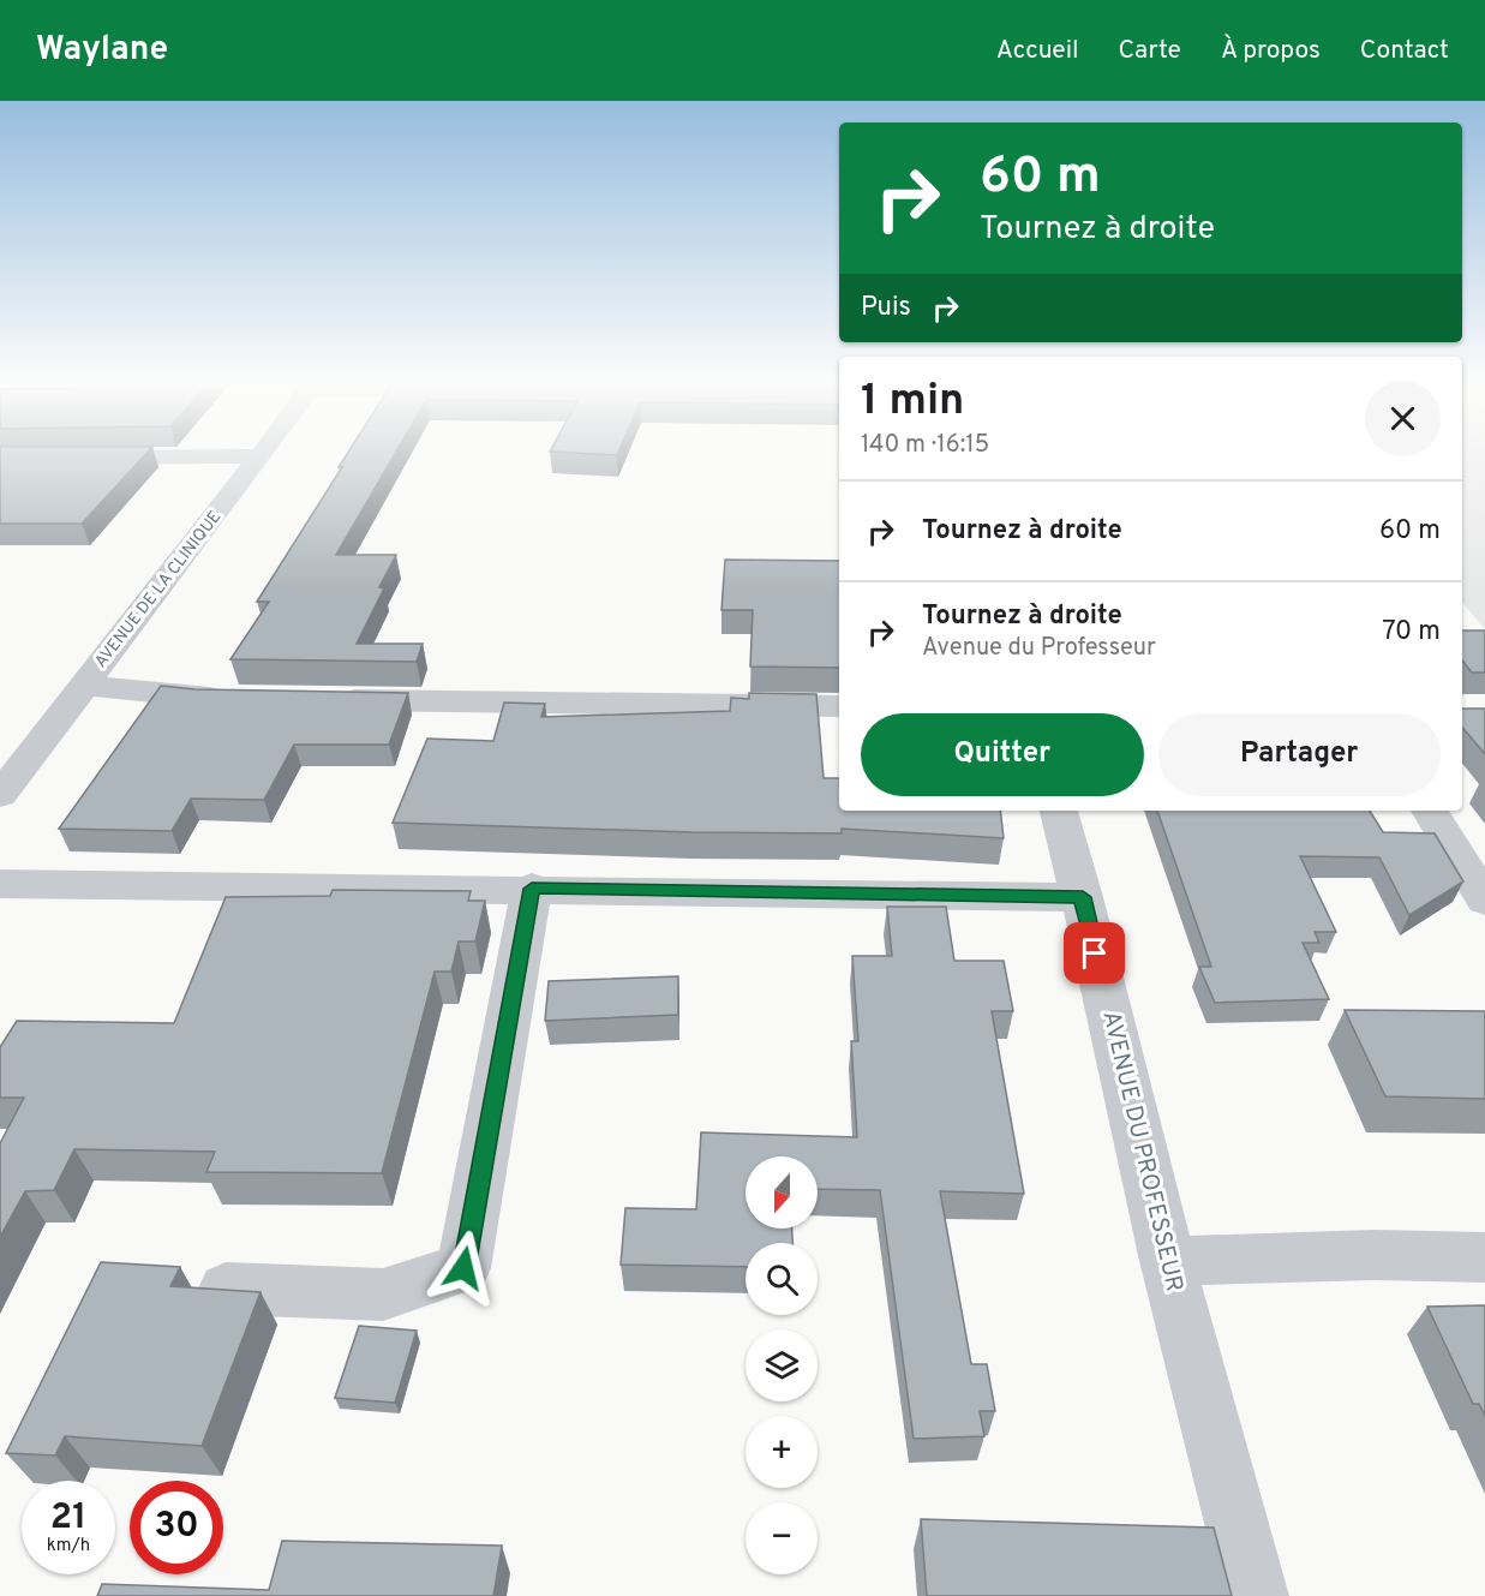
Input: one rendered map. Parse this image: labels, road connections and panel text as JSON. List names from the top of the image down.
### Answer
{
  "streets": {
    "street": ["AVENUE DE LA CLINIQUE", "AVENUE DU PROFESSEUR"]
  },
  "north": "bottom",
  "page": {
    "header": "Waylane",
    "nav": [
      "Accueil",
      "Carte",
      "À propos",
      "Contact"
    ],
    "turn": ["60 m", "Tournez à droite"],
    "then": "Puis",
    "heading": ["1 min", "140 m · 16:15"],
    "list": [
      {
        "name": "Tournez à droite",
        "value": "60 m"
      },
      {
        "name": "Tournez à droite",
        "note": "Avenue du Professeur",
        "value": "70 m"
      }
    ],
    "buttons": ["Quitter", "Partager"],
    "map_buttons": ["+", "−"],
    "speed": "21 km/h",
    "limit": "30"
  }
}
